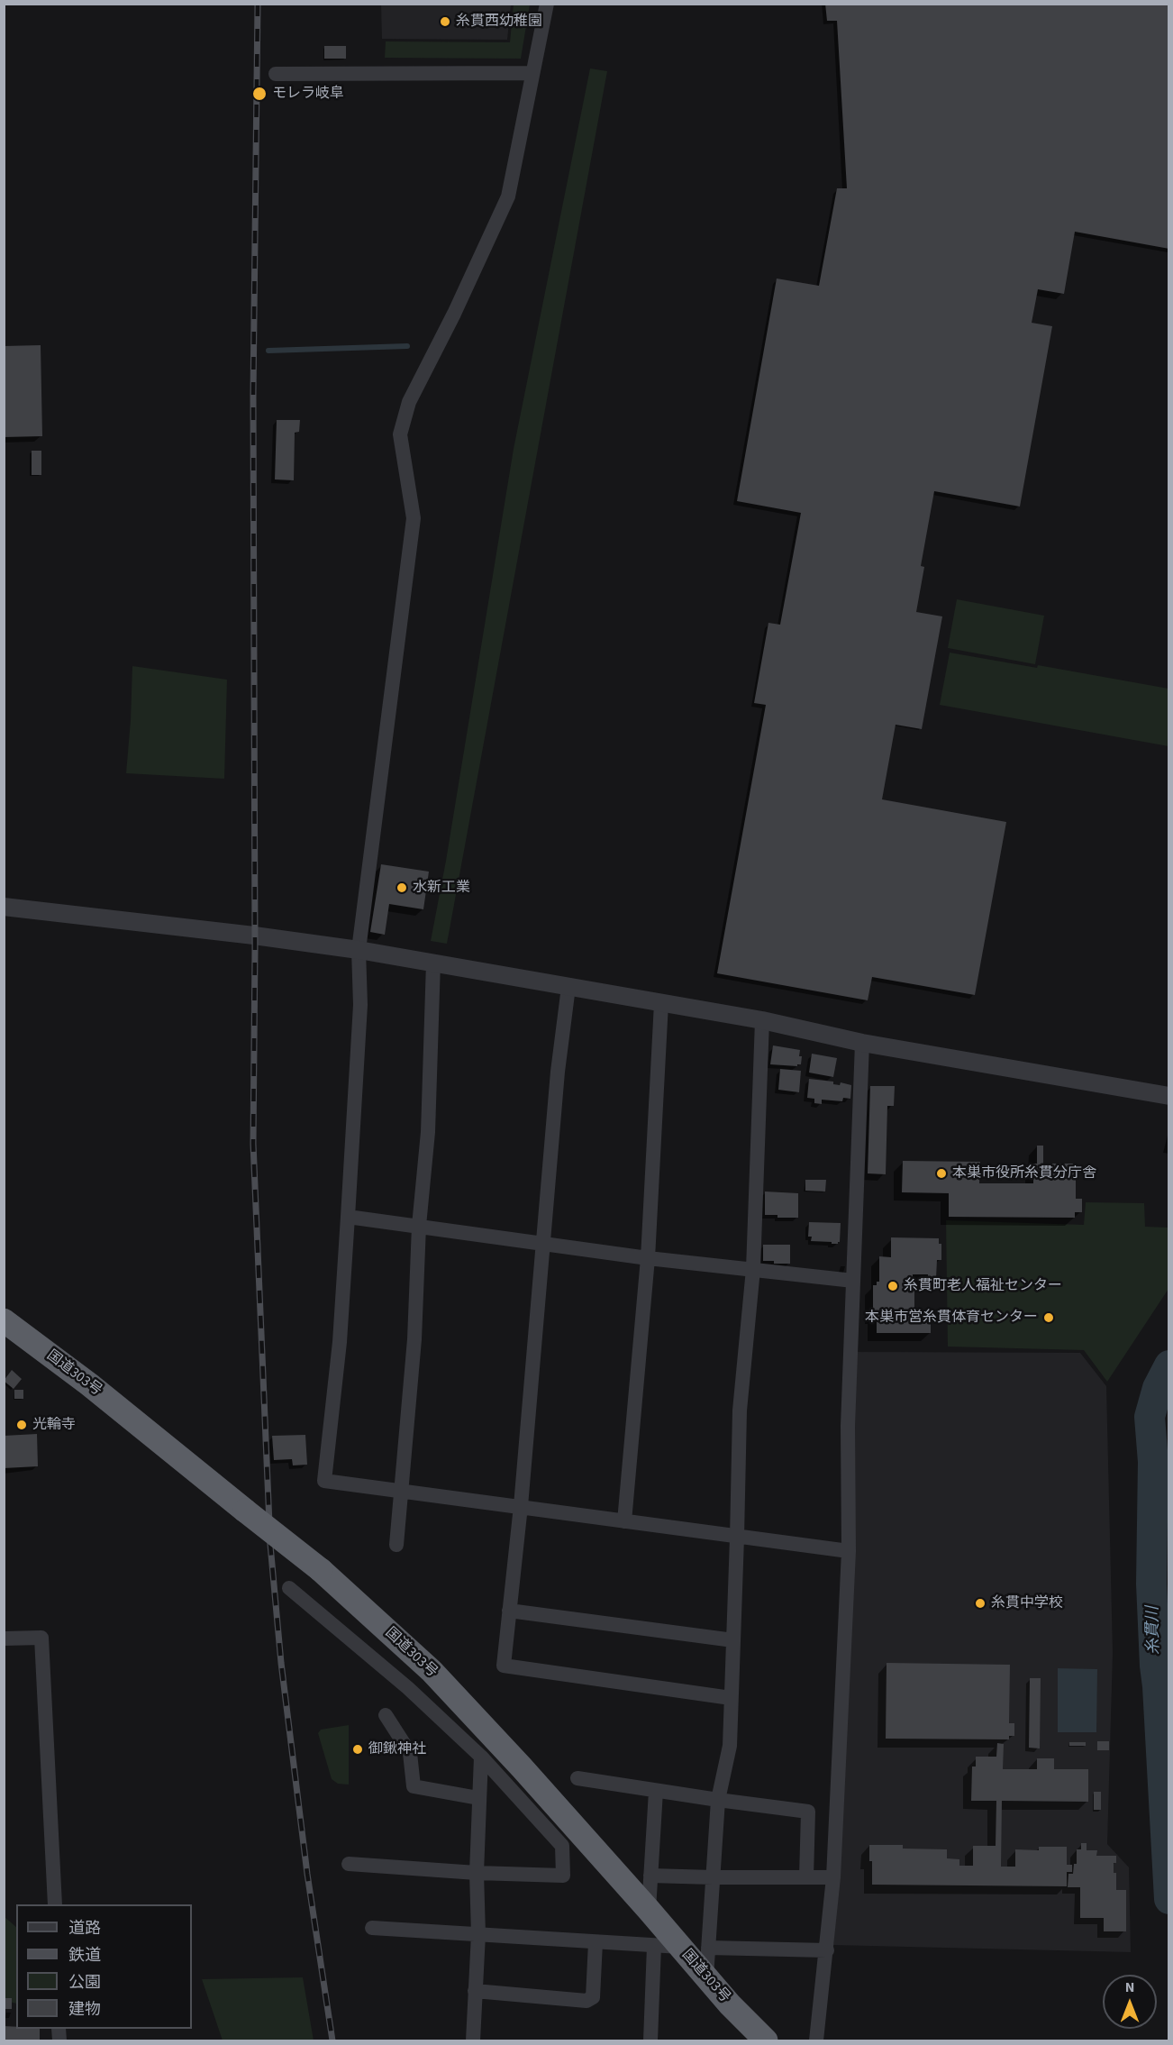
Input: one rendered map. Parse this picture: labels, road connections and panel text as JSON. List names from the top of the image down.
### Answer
{
  "streets": {
    "highway": ["国道303号"]
  },
  "water": ["糸貫川"],
  "places": [
    "糸貫西幼稚園",
    "モレラ岐阜",
    "水新工業",
    "本巣市役所糸貫分庁舎",
    "糸貫町老人福祉センター",
    "本巣市営糸貫体育センター",
    "光輪寺",
    "糸貫中学校",
    "御鍬神社"
  ],
  "legend": [
    "道路",
    "鉄道",
    "公園",
    "建物"
  ],
  "north": "top"
}
